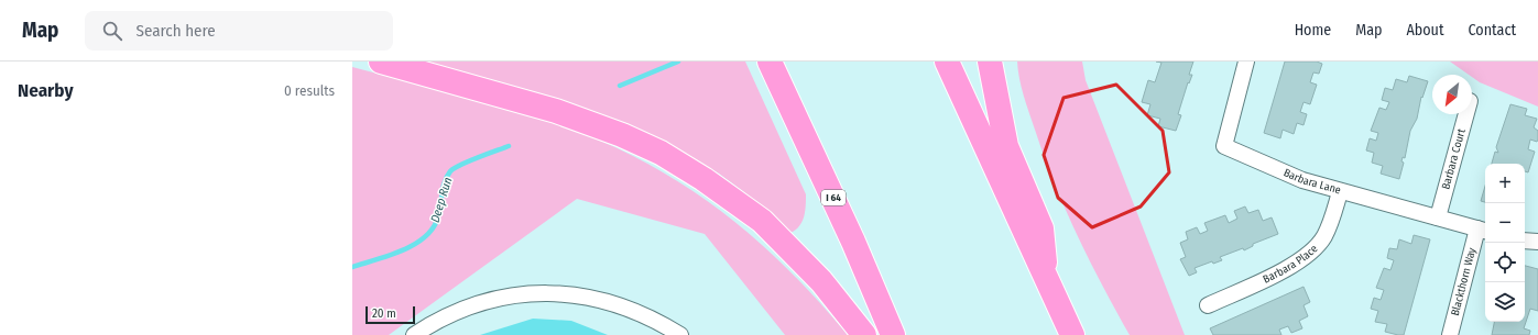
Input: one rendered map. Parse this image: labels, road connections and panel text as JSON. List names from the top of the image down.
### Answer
{
  "streets": {
    "highway": ["I 64"],
    "street": [
      "Barbara Court",
      "Barbara Lane",
      "Barbara Place",
      "Blackthorn Way"
    ]
  },
  "crossings": [
    ["Barbara Court", "Barbara Lane"],
    ["Barbara Lane", "Barbara Place"],
    ["Barbara Lane", "Blackthorn Way"]
  ],
  "water": ["Deep Run"],
  "scale_bar": "20 m",
  "north": "bottom left",
  "page": {
    "header": "Map",
    "search": "Search here",
    "nav": [
      "Home",
      "Map",
      "About",
      "Contact"
    ],
    "heading": ["Nearby", "0 results"],
    "map_buttons": ["+", "−"],
    "scale": "20 m"
  }
}
